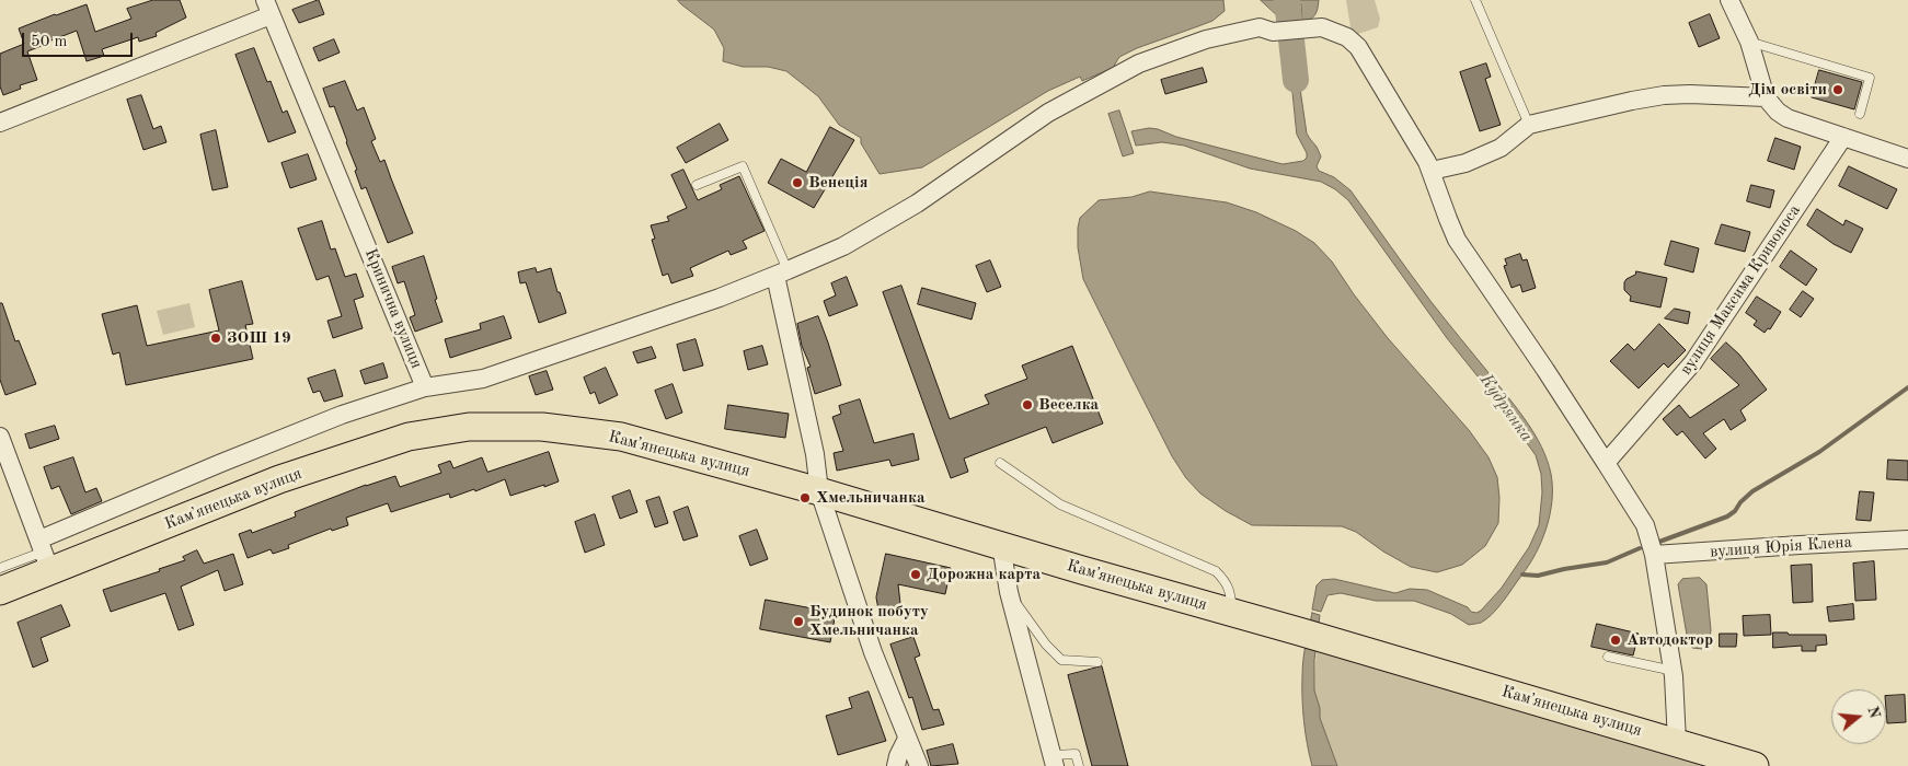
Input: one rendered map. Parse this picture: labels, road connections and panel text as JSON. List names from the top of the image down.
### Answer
{
  "streets": {
    "main road": ["Камʼянецька вулиця"],
    "street": ["вулиця Максима Кривоноса", "Кринична вулиця", "вулиця Юрія Клена"]
  },
  "crossings": [
    ["Кринична вулиця", "Камʼянецька вулиця"]
  ],
  "water": ["Кудрянка"],
  "places": [
    "Дім освіти",
    "Венеція",
    "ЗОШ 19",
    "Веселка",
    "Хмельничанка",
    "Дорожна карта",
    "Будинок побуту Хмельничанка",
    "Автодоктор"
  ],
  "scale_bar": "50 m",
  "north": "right"
}
